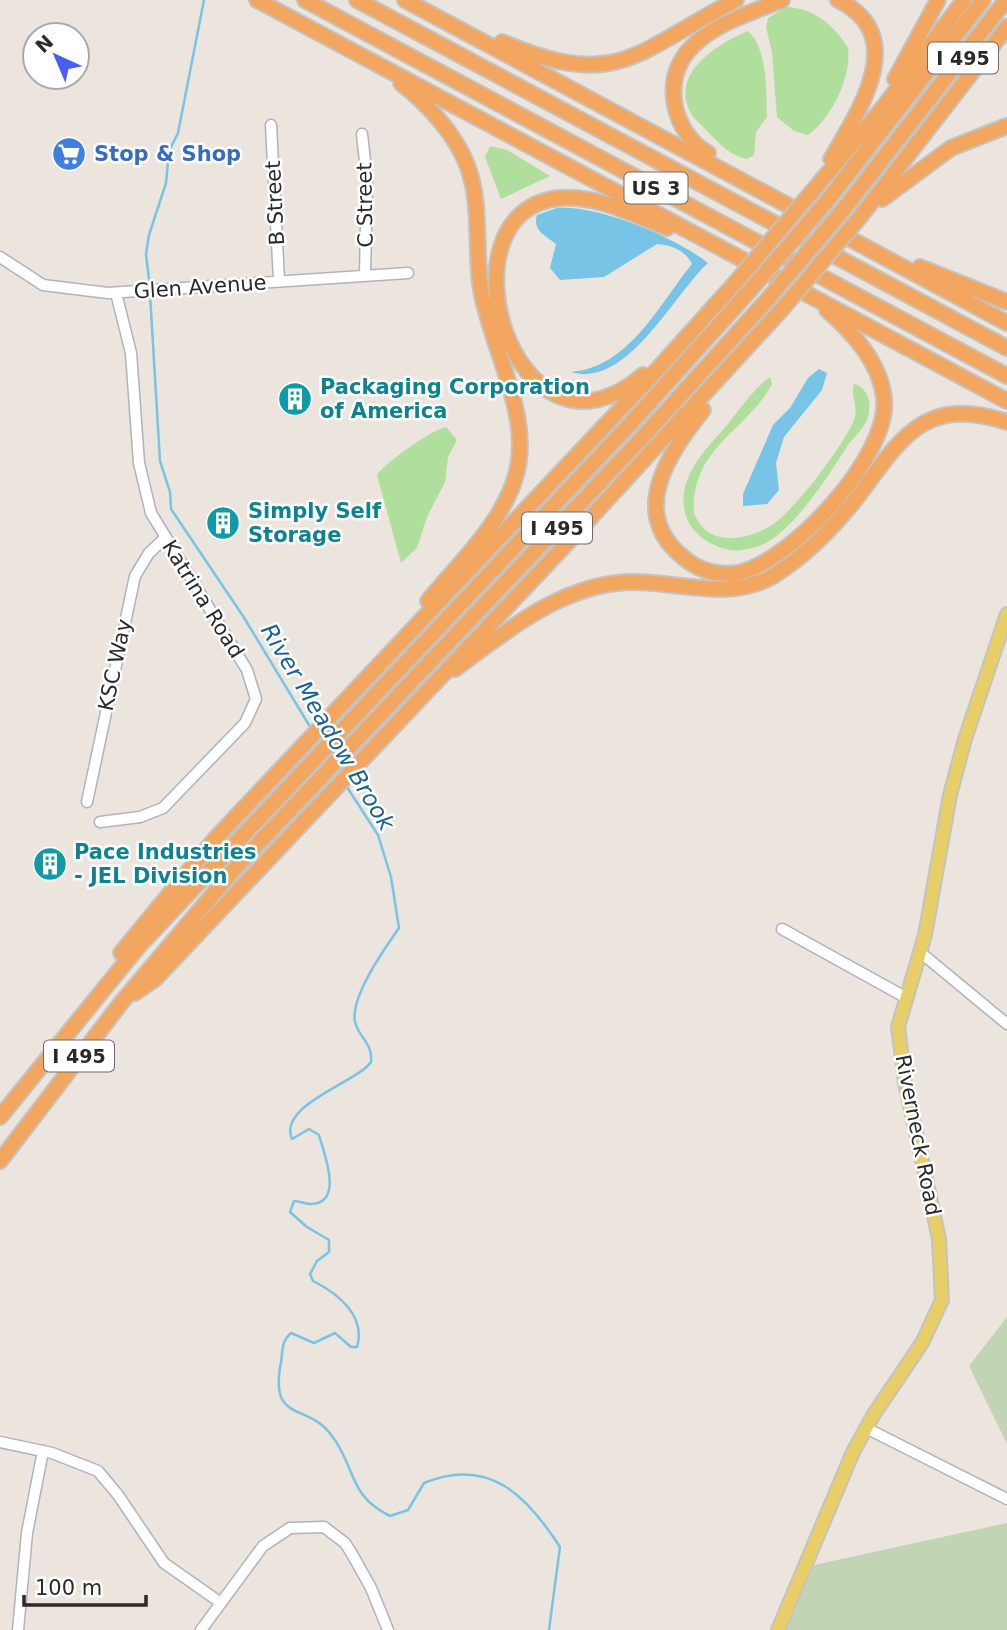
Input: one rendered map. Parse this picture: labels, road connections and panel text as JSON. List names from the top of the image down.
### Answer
{
  "streets": {
    "highway": ["I 495", "US 3"],
    "main road": ["Riverneck Road"],
    "street": [
      "B Street",
      "C Street",
      "Glen Avenue",
      "Katrina Road",
      "KSC Way"
    ]
  },
  "crossings": [
    ["B Street", "Glen Avenue"],
    ["C Street", "Glen Avenue"],
    ["Glen Avenue", "Katrina Road"],
    ["Katrina Road", "KSC Way"]
  ],
  "water": ["River Meadow Brook"],
  "places": {
    "supermarket": ["Stop & Shop"],
    "building": ["Packaging Corporation of America", "Simply Self Storage", "Pace Industries - JEL Division"]
  },
  "scale_bar": "100 m",
  "north": "top left"
}
